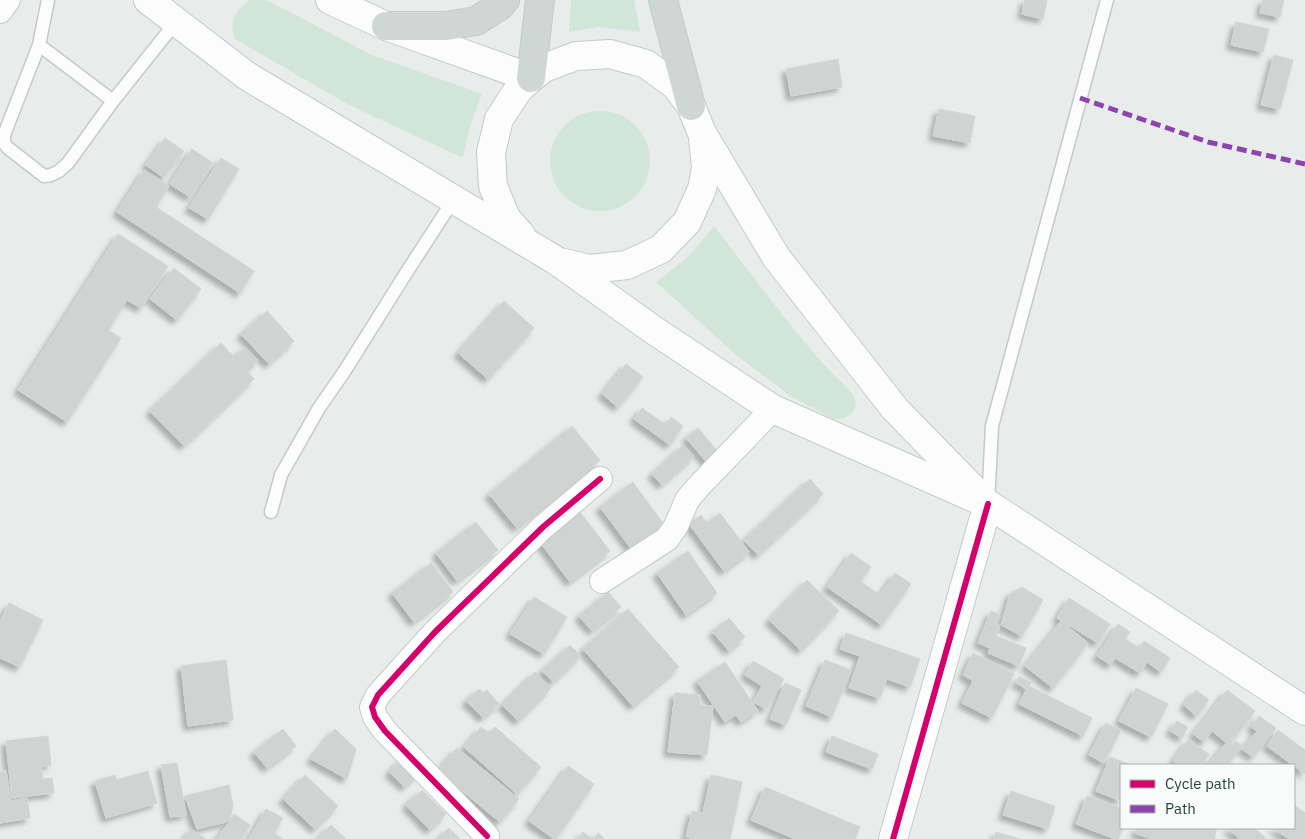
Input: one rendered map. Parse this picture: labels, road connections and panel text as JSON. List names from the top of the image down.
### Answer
{
  "legend": ["Cycle path", "Path"]
}
